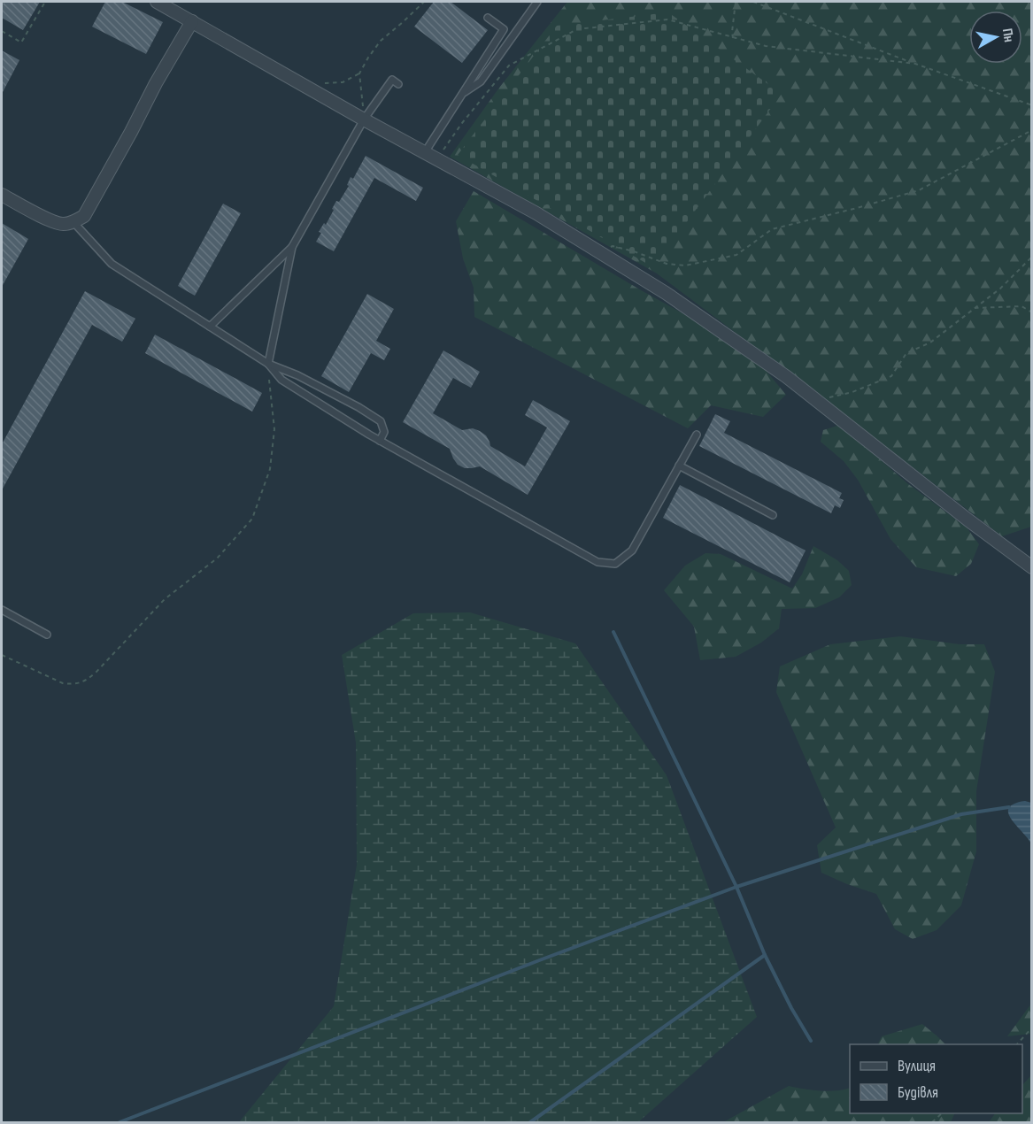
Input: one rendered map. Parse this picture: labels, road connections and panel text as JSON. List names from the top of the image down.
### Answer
{
  "legend": ["Вулиця", "Будівля"],
  "north": "right"
}
